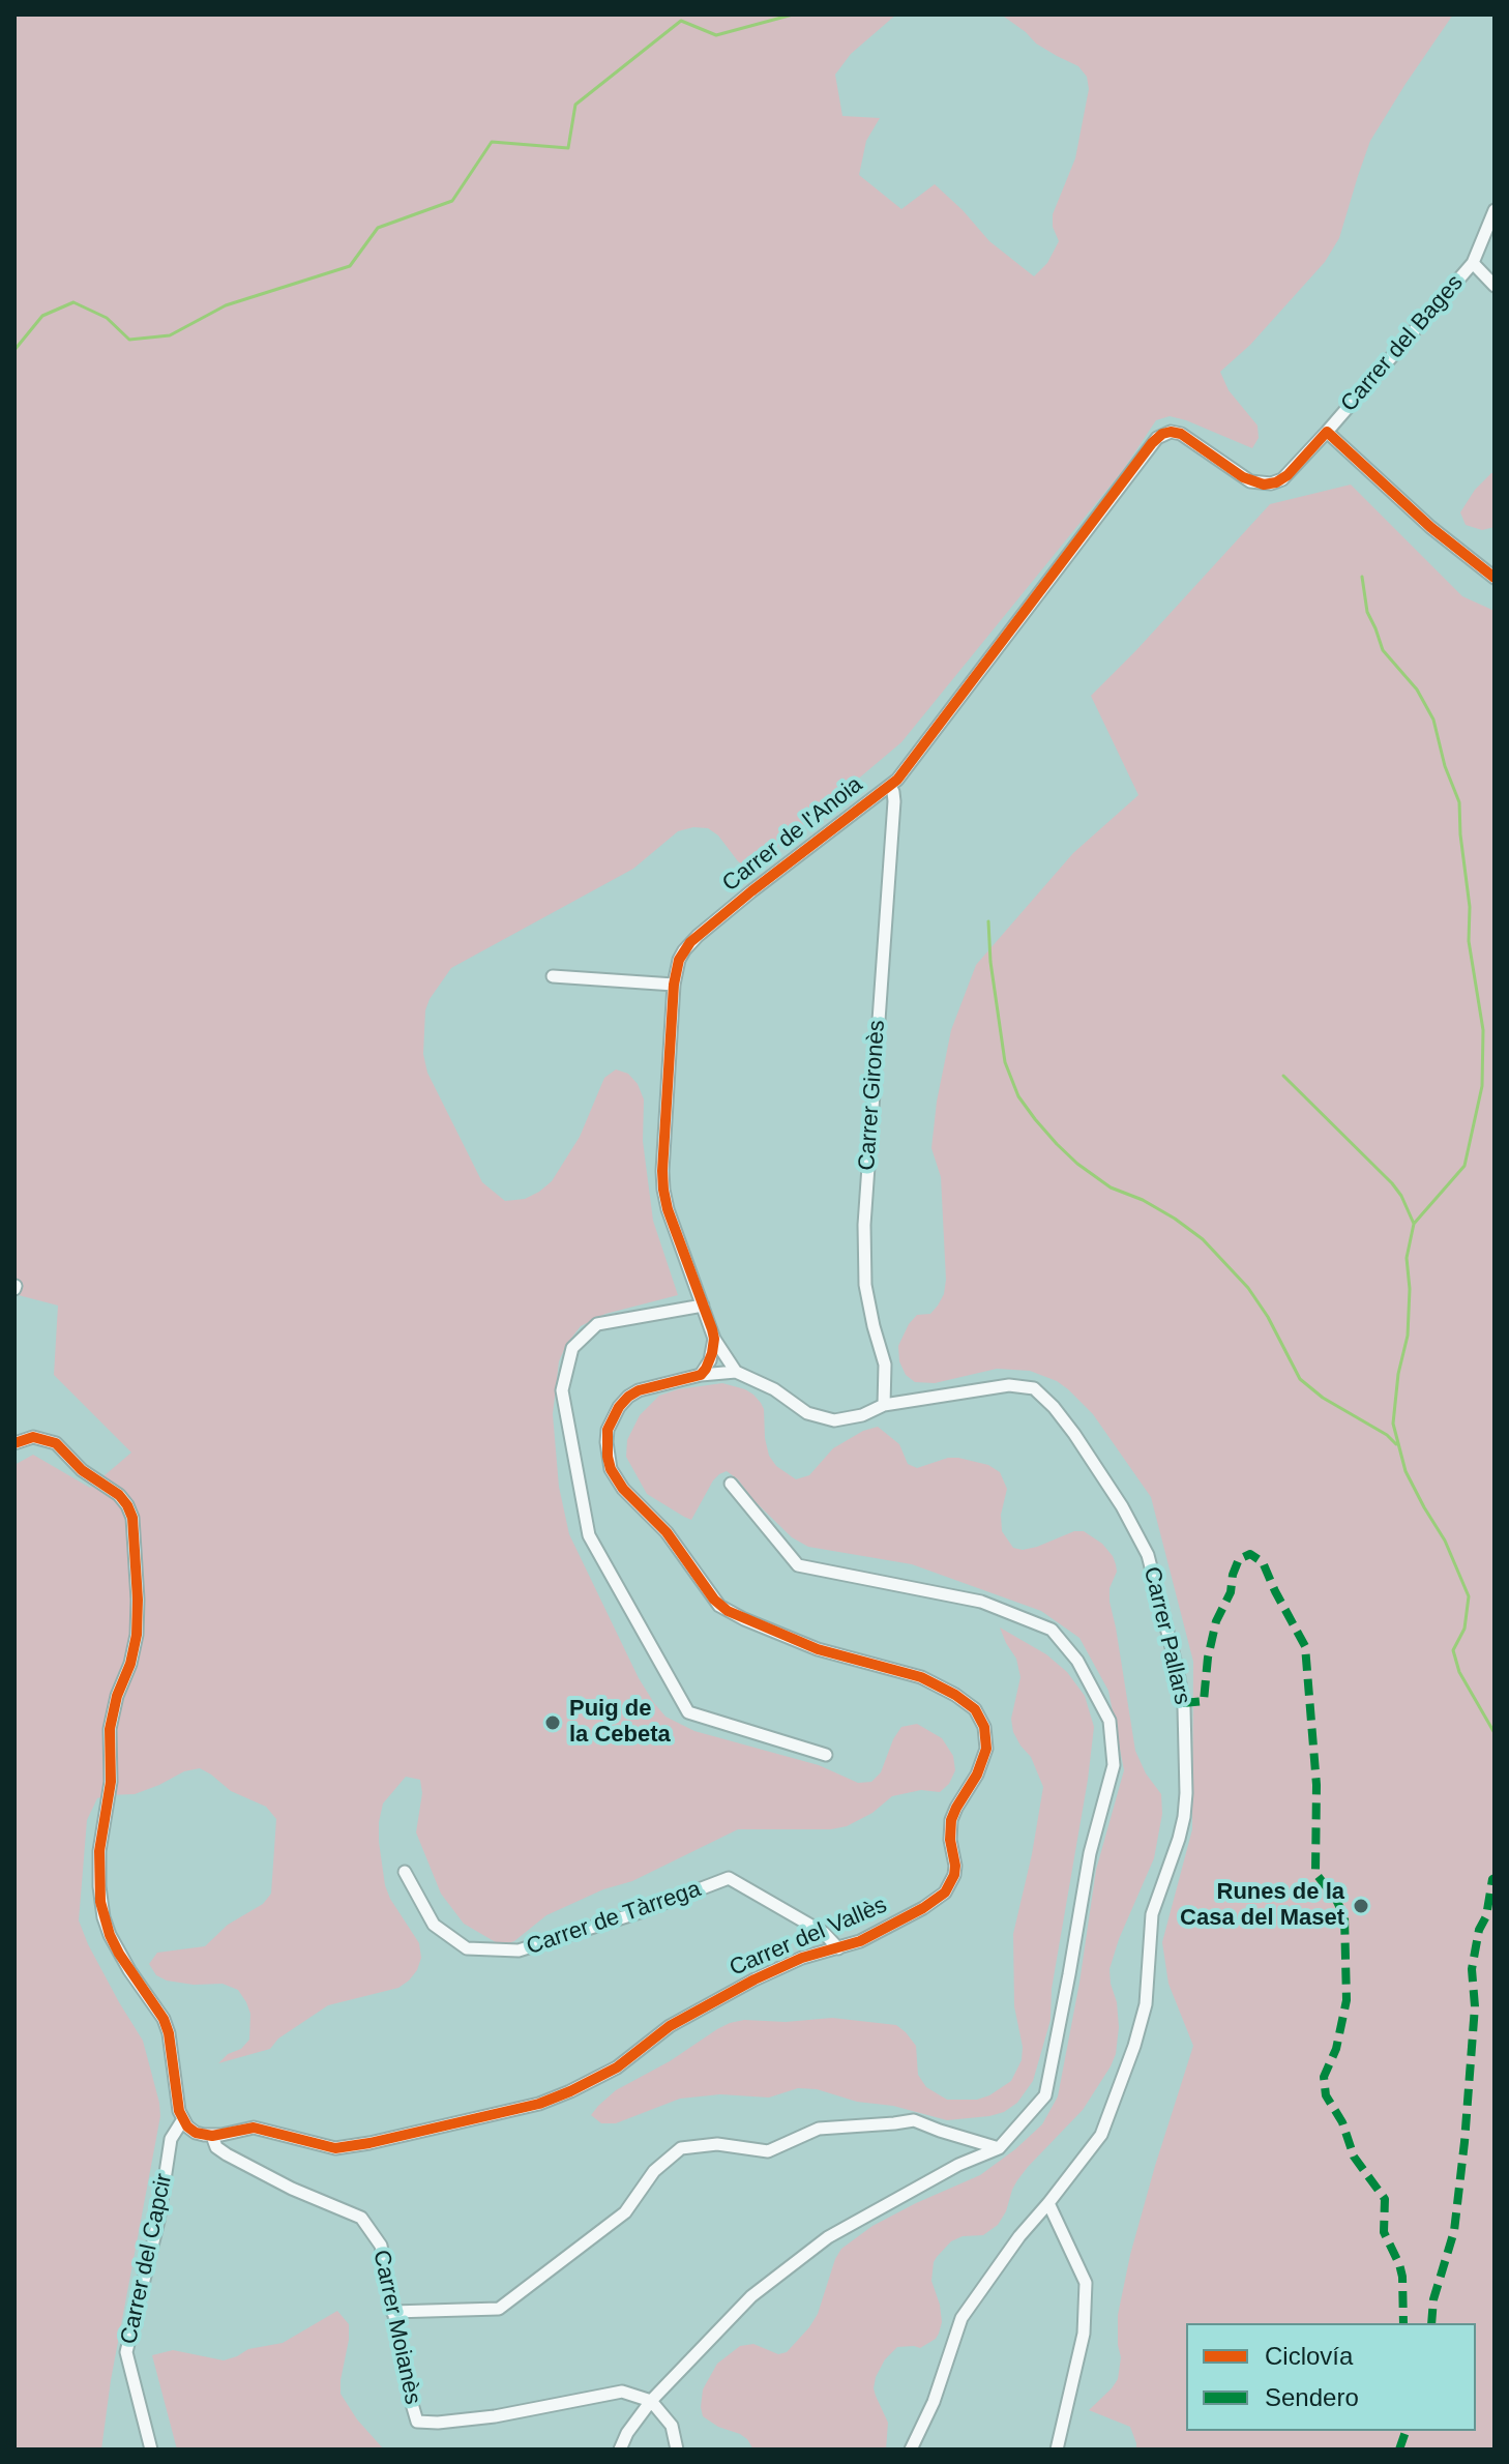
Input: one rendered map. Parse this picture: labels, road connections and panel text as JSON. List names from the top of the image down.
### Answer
{
  "streets": {
    "street": [
      "Carrer del Bages",
      "Carrer de l'Anoia",
      "Carrer Gironès",
      "Carrer Pallars",
      "Carrer de Tàrrega",
      "Carrer del Vallès",
      "Carrer del Capcir",
      "Carrer Moianès"
    ]
  },
  "crossings": [
    ["Carrer del Bages", "Carrer de l'Anoia"],
    ["Carrer de l'Anoia", "Carrer Gironès"],
    ["Carrer de l'Anoia", "Carrer Pallars"],
    ["Carrer de l'Anoia", "Carrer del Vallès"],
    ["Carrer Gironès", "Carrer Pallars"],
    ["Carrer Pallars", "Carrer del Vallès"],
    ["Carrer de Tàrrega", "Carrer del Vallès"],
    ["Carrer del Vallès", "Carrer Moianès"],
    ["Carrer del Capcir", "Carrer Moianès"]
  ],
  "places": ["Puig de la Cebeta", "Runes de la Casa del Maset"],
  "legend": ["Ciclovía", "Sendero"]
}
